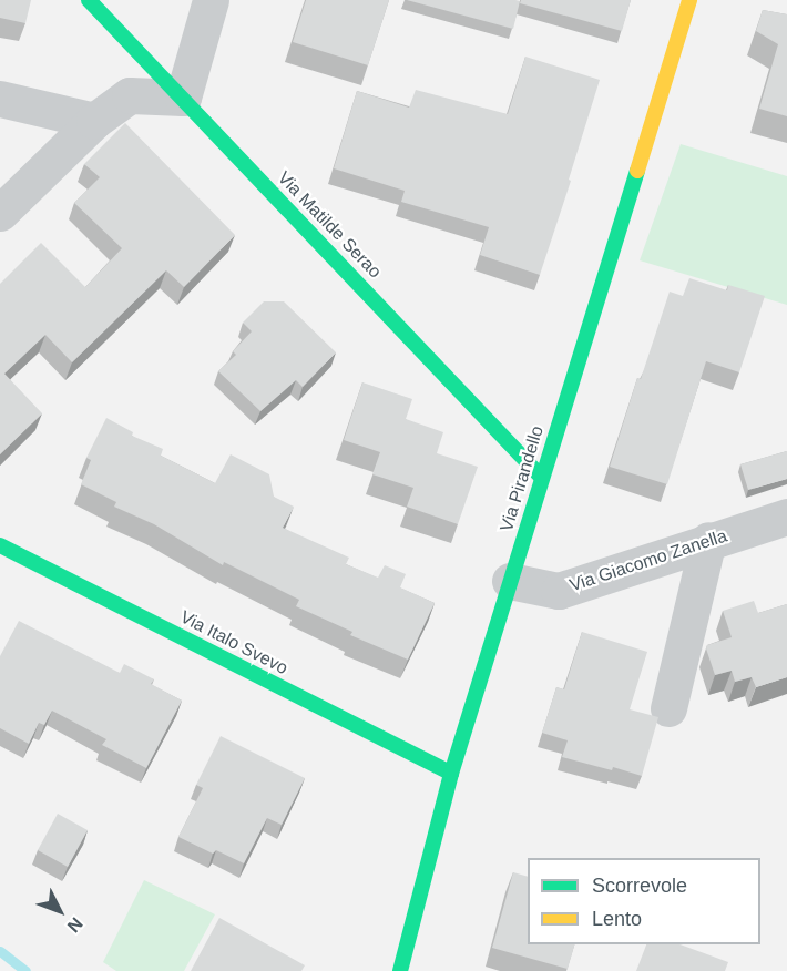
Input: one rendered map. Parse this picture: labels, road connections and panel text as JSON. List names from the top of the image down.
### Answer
{
  "streets": {
    "street": [
      "Via Matilde Serao",
      "Via Pirandello",
      "Via Giacomo Zanella",
      "Via Italo Svevo"
    ]
  },
  "crossings": [
    ["Via Matilde Serao", "Via Pirandello"],
    ["Via Pirandello", "Via Giacomo Zanella"],
    ["Via Pirandello", "Via Italo Svevo"]
  ],
  "legend": ["Scorrevole", "Lento"],
  "north": "bottom right"
}
